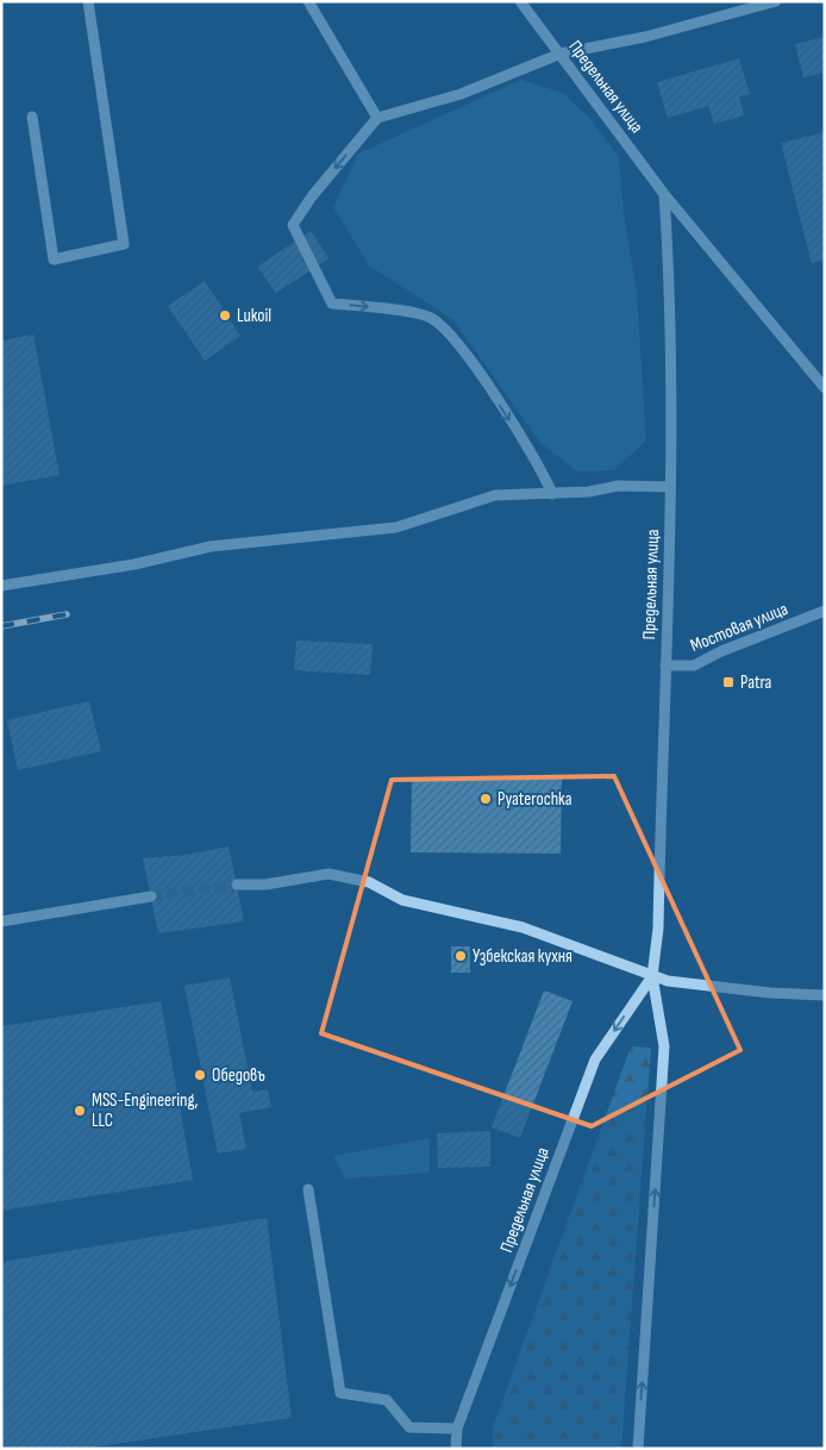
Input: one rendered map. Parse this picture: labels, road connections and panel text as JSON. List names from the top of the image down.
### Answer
{
  "streets": {
    "street": ["Предельная улица", "Мостовая улица"]
  },
  "crossings": [
    ["Предельная улица", "Мостовая улица"]
  ],
  "places": {
    "other": [
      "Lukoil",
      "Pyaterochka",
      "Узбекская кухня",
      "Обедовъ",
      "MSS-Engineering, LLC"
    ],
    "transit": ["Patra"]
  }
}
